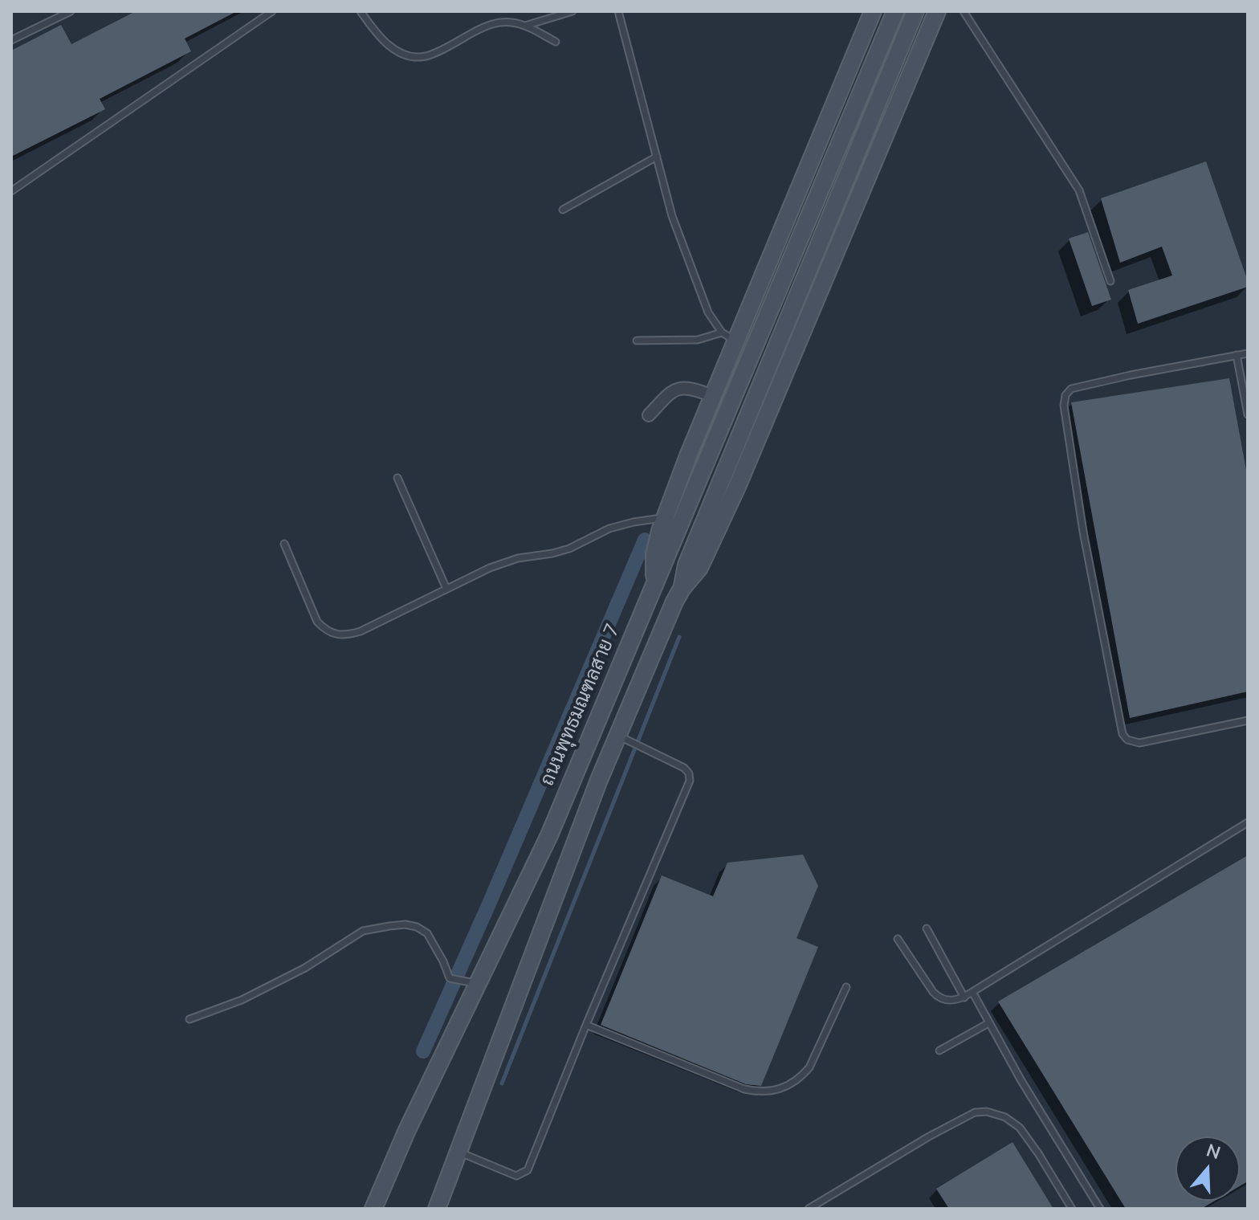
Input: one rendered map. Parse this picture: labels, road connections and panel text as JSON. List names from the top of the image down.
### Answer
{
  "streets": {
    "main road": ["ถนนพุทธมณฑลสาย 7"]
  },
  "north": "top"
}
